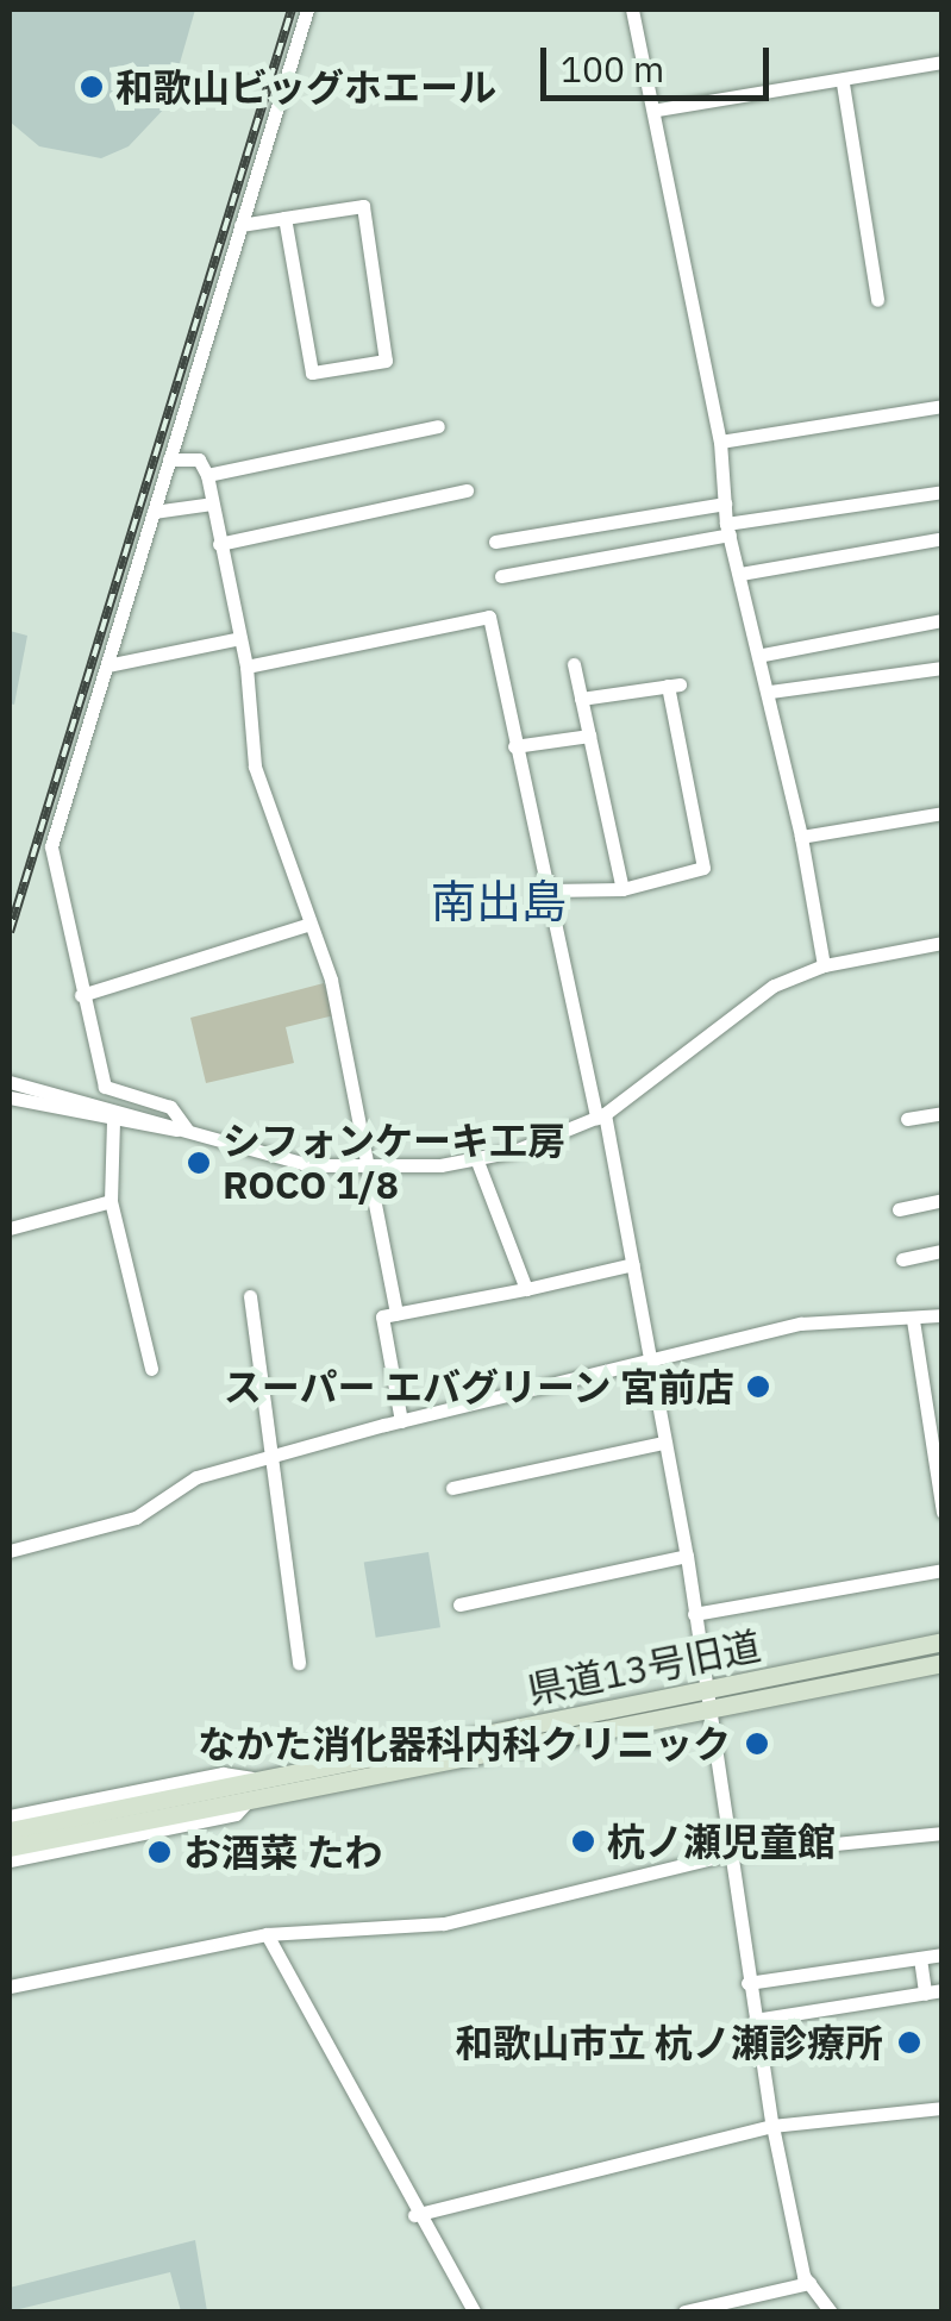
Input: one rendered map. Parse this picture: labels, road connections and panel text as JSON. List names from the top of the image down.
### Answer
{
  "streets": {
    "street": ["県道13号旧道"]
  },
  "districts": ["南出島"],
  "places": [
    "和歌山ビッグホエール",
    "シフォンケーキ工房 ROCO 1/8",
    "スーパー エバグリーン 宮前店",
    "なかた消化器科内科クリニック",
    "杭ノ瀬児童館",
    "お酒菜 たわ",
    "和歌山市立 杭ノ瀬診療所"
  ],
  "scale_bar": "100 m"
}
